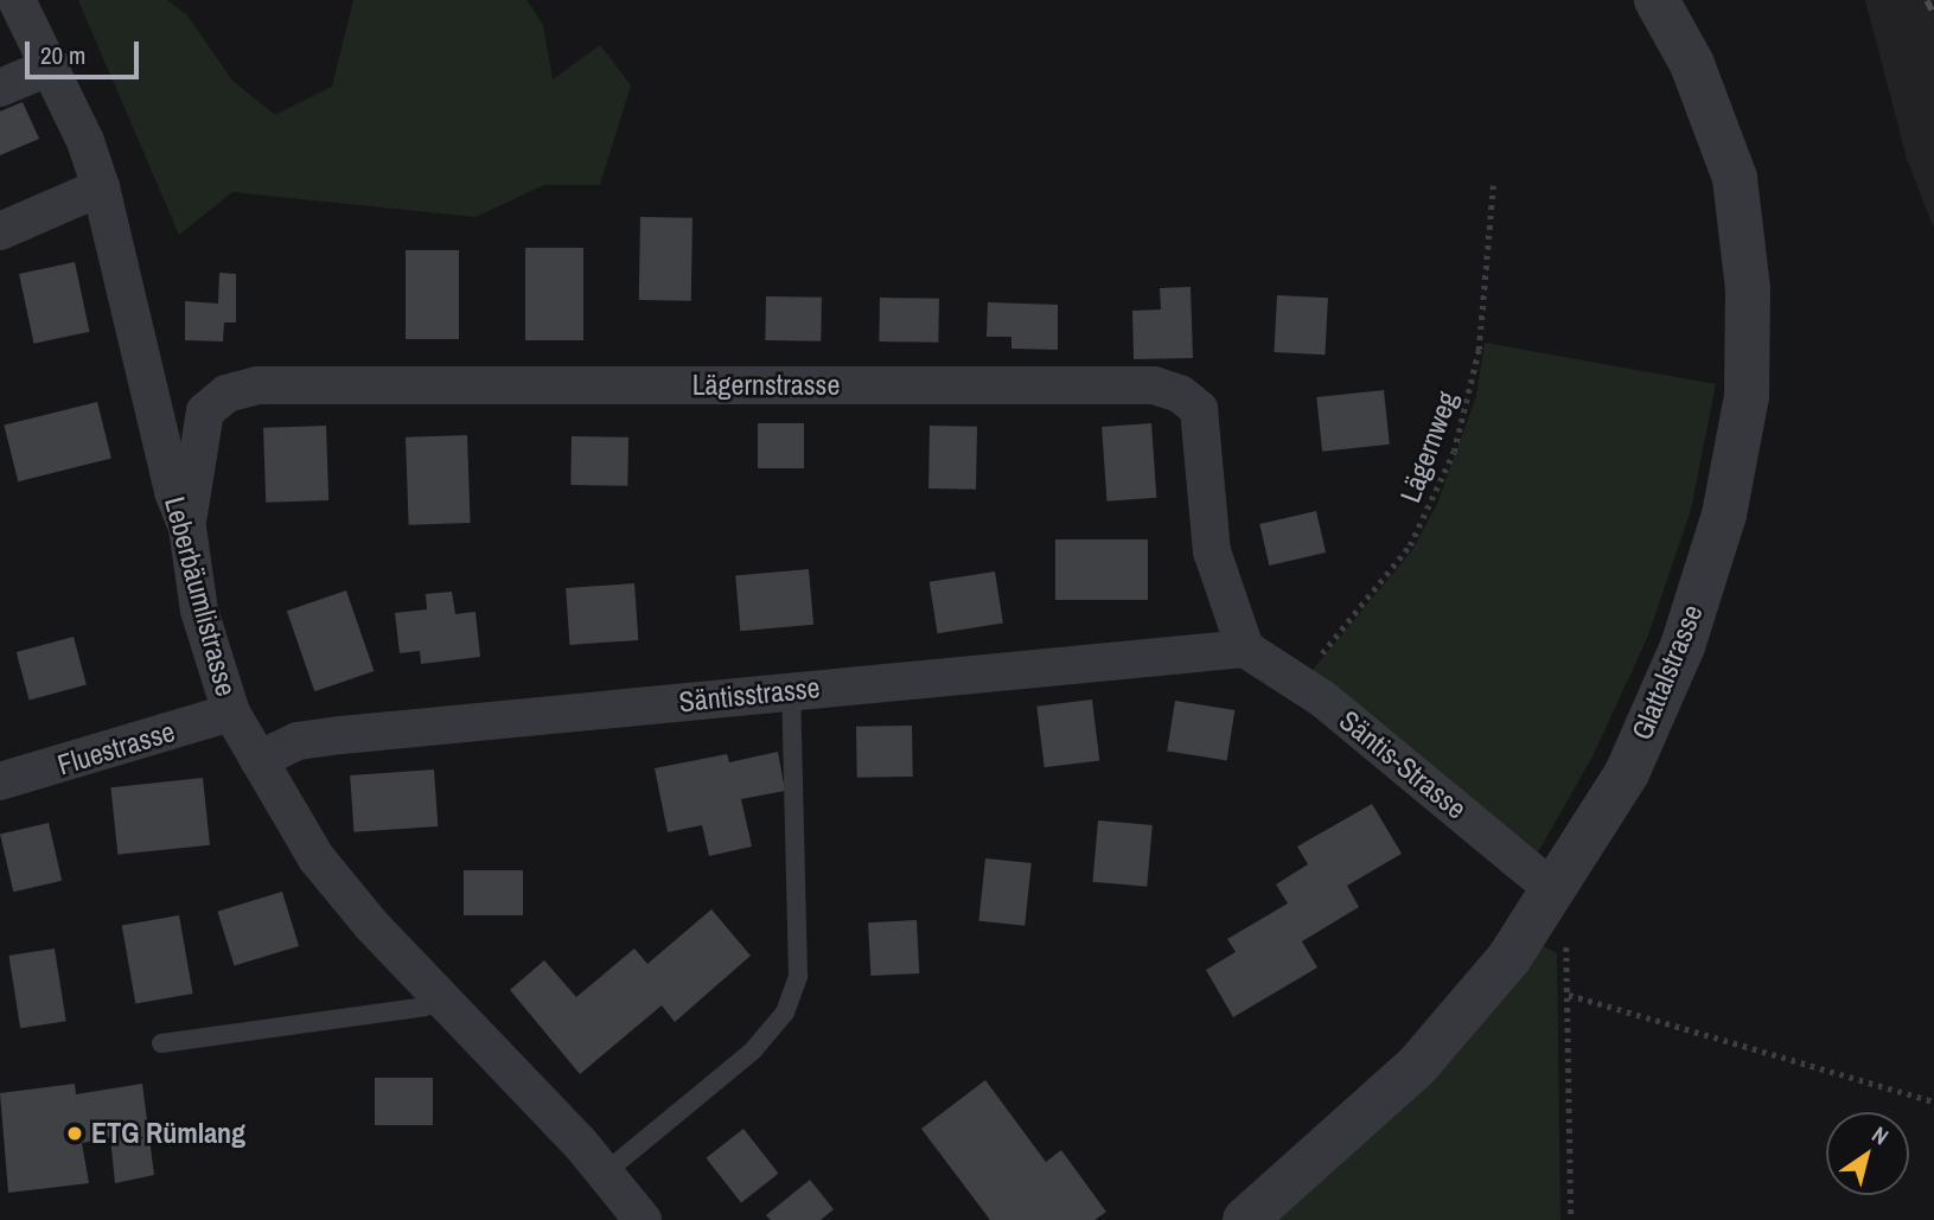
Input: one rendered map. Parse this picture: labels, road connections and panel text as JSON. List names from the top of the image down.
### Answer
{
  "streets": {
    "street": [
      "Lägernstrasse",
      "Leberbäumlistrasse",
      "Glattalstrasse",
      "Säntisstrasse",
      "Fluestrasse",
      "Säntis-Strasse"
    ],
    "path": ["Lägernweg"]
  },
  "crossings": [
    ["Lägernstrasse", "Leberbäumlistrasse"],
    ["Lägernstrasse", "Säntisstrasse"],
    ["Lägernstrasse", "Säntis-Strasse"],
    ["Lägernweg", "Säntis-Strasse"],
    ["Leberbäumlistrasse", "Säntisstrasse"],
    ["Leberbäumlistrasse", "Fluestrasse"],
    ["Glattalstrasse", "Säntis-Strasse"],
    ["Säntisstrasse", "Säntis-Strasse"]
  ],
  "places": ["ETG Rümlang"],
  "scale_bar": "20 m",
  "north": "top right"
}
